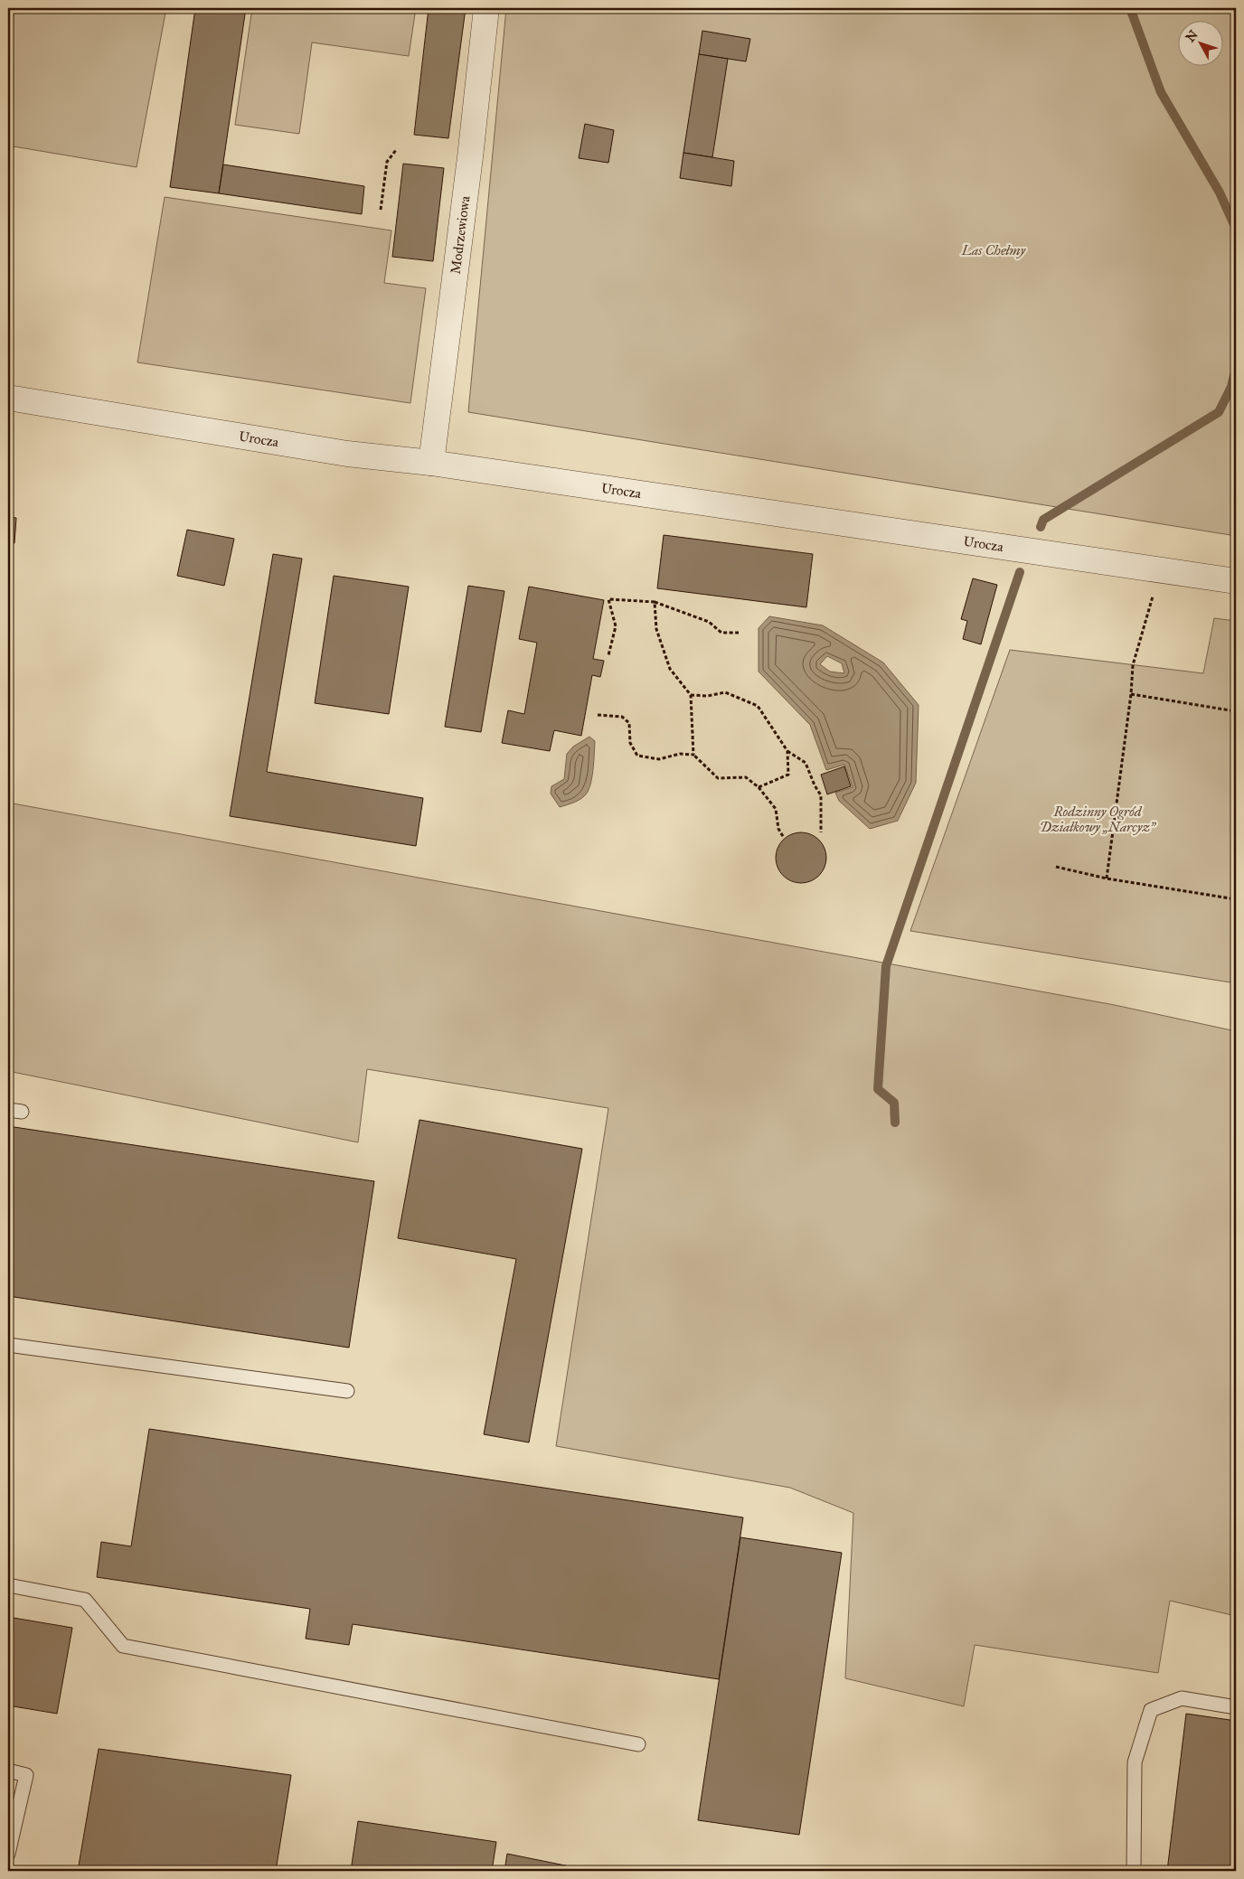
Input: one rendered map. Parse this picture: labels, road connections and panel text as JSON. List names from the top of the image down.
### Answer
{
  "streets": {
    "street": ["Modrzewiowa", "Urocza"]
  },
  "crossings": [
    ["Modrzewiowa", "Urocza"]
  ],
  "parks": ["Las Chełmy", "Rodzinny Ogród Działkowy „Narcyz”"],
  "north": "top left"
}
